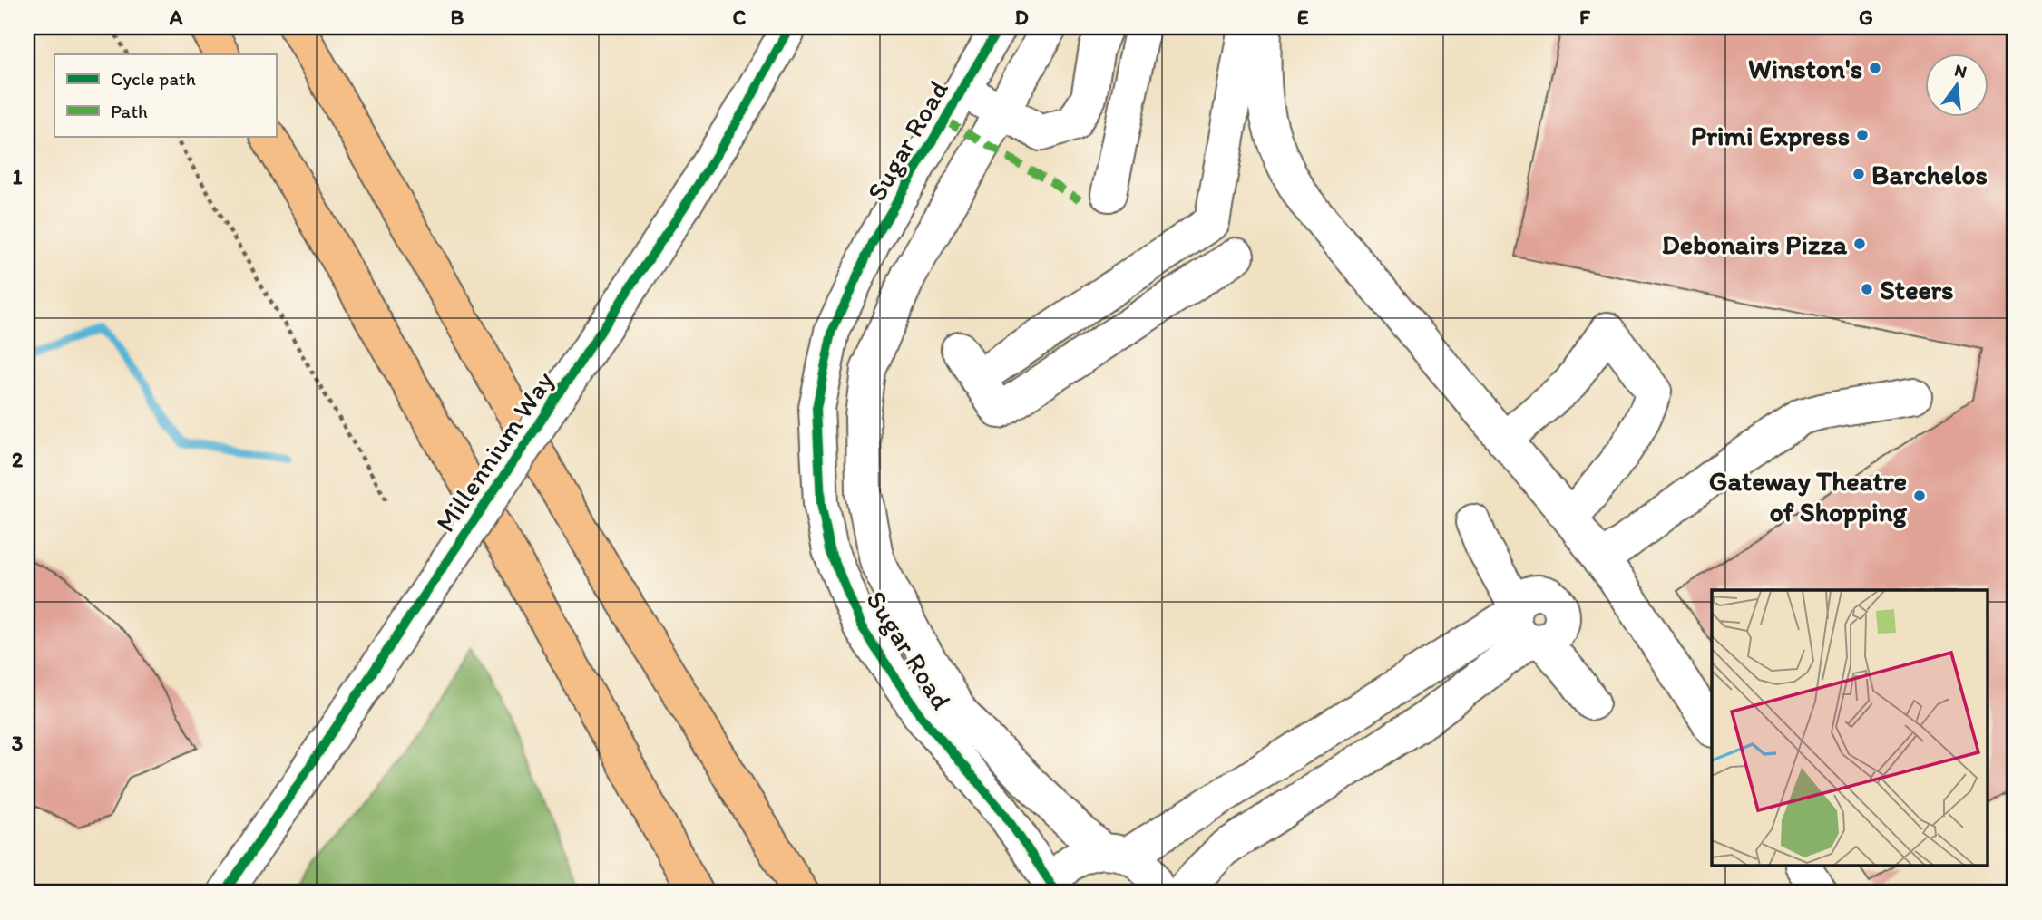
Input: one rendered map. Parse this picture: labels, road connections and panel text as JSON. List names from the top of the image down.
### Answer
{
  "streets": {
    "street": ["Sugar Road", "Millennium Way"]
  },
  "places": [
    "Winston's",
    "Primi Express",
    "Barchelos",
    "Debonairs Pizza",
    "Steers",
    "Gateway Theatre of Shopping"
  ],
  "legend": ["Cycle path", "Path"],
  "north": "top",
  "grid": {
    "columns": [
      "A",
      "B",
      "C",
      "D",
      "E",
      "F",
      "G"
    ],
    "rows": ["1", "2", "3"]
  }
}
